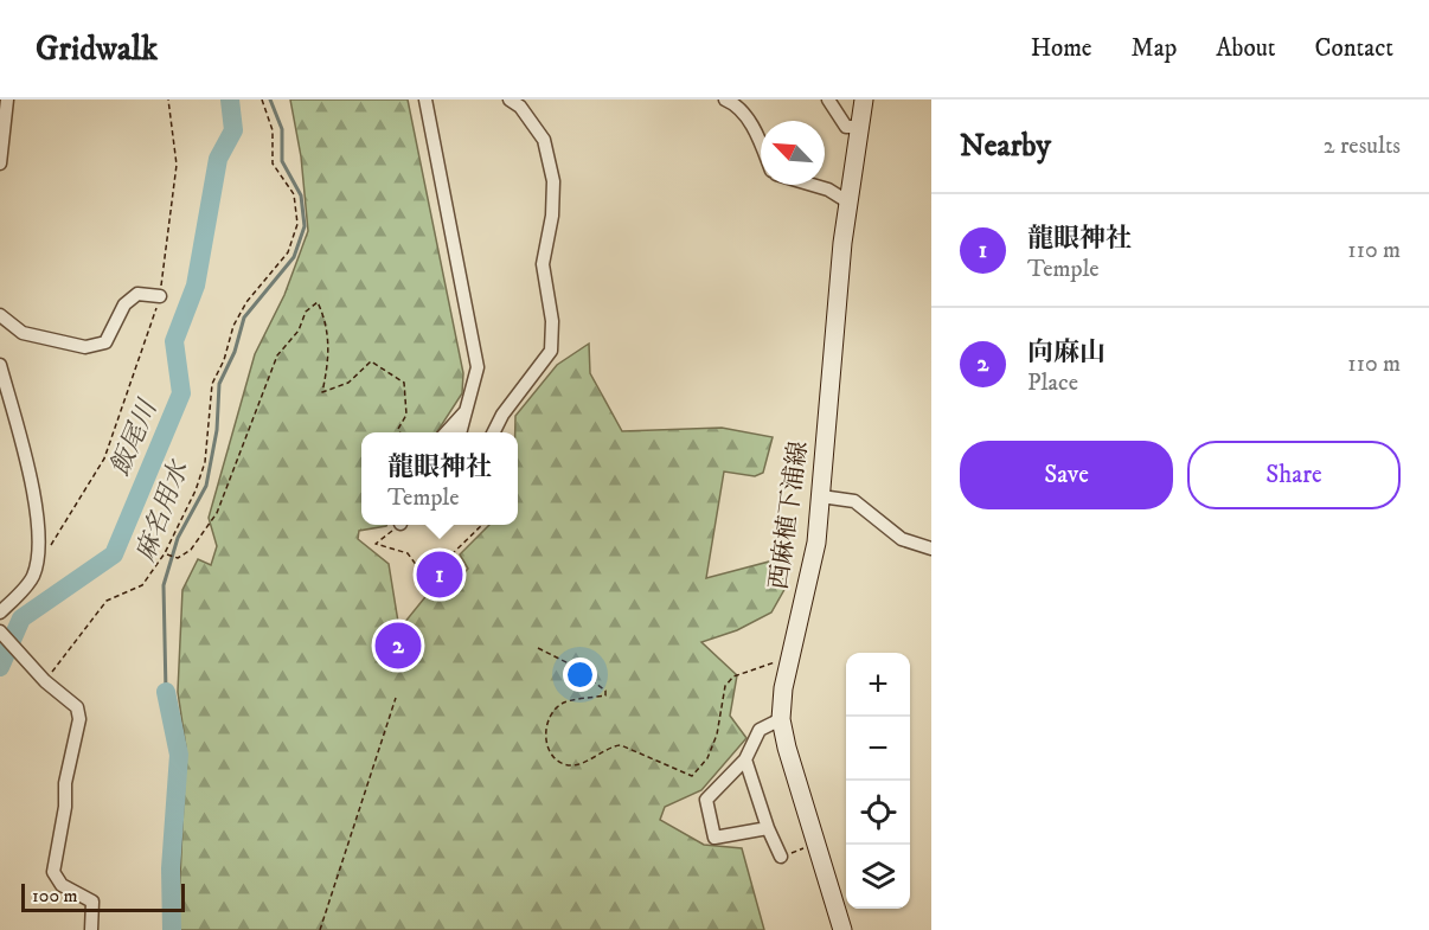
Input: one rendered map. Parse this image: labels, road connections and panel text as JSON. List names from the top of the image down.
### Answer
{
  "streets": {
    "main road": ["西麻植下浦線"]
  },
  "water": ["飯尾川", "麻名用水"],
  "scale_bar": "100 m",
  "north": "top left",
  "page": {
    "header": "Gridwalk",
    "nav": [
      "Home",
      "Map",
      "About",
      "Contact"
    ],
    "heading": ["Nearby", "2 results"],
    "list": [
      {
        "mark": "1",
        "name": "龍眼神社",
        "note": "Temple",
        "value": "110 m"
      },
      {
        "mark": "2",
        "name": "向麻山",
        "note": "Place",
        "value": "110 m"
      }
    ],
    "buttons": ["Save", "Share"],
    "popup": ["龍眼神社", "Temple"],
    "pins": ["1", "2"],
    "map_buttons": ["+", "−"],
    "scale": "100 m"
  }
}
